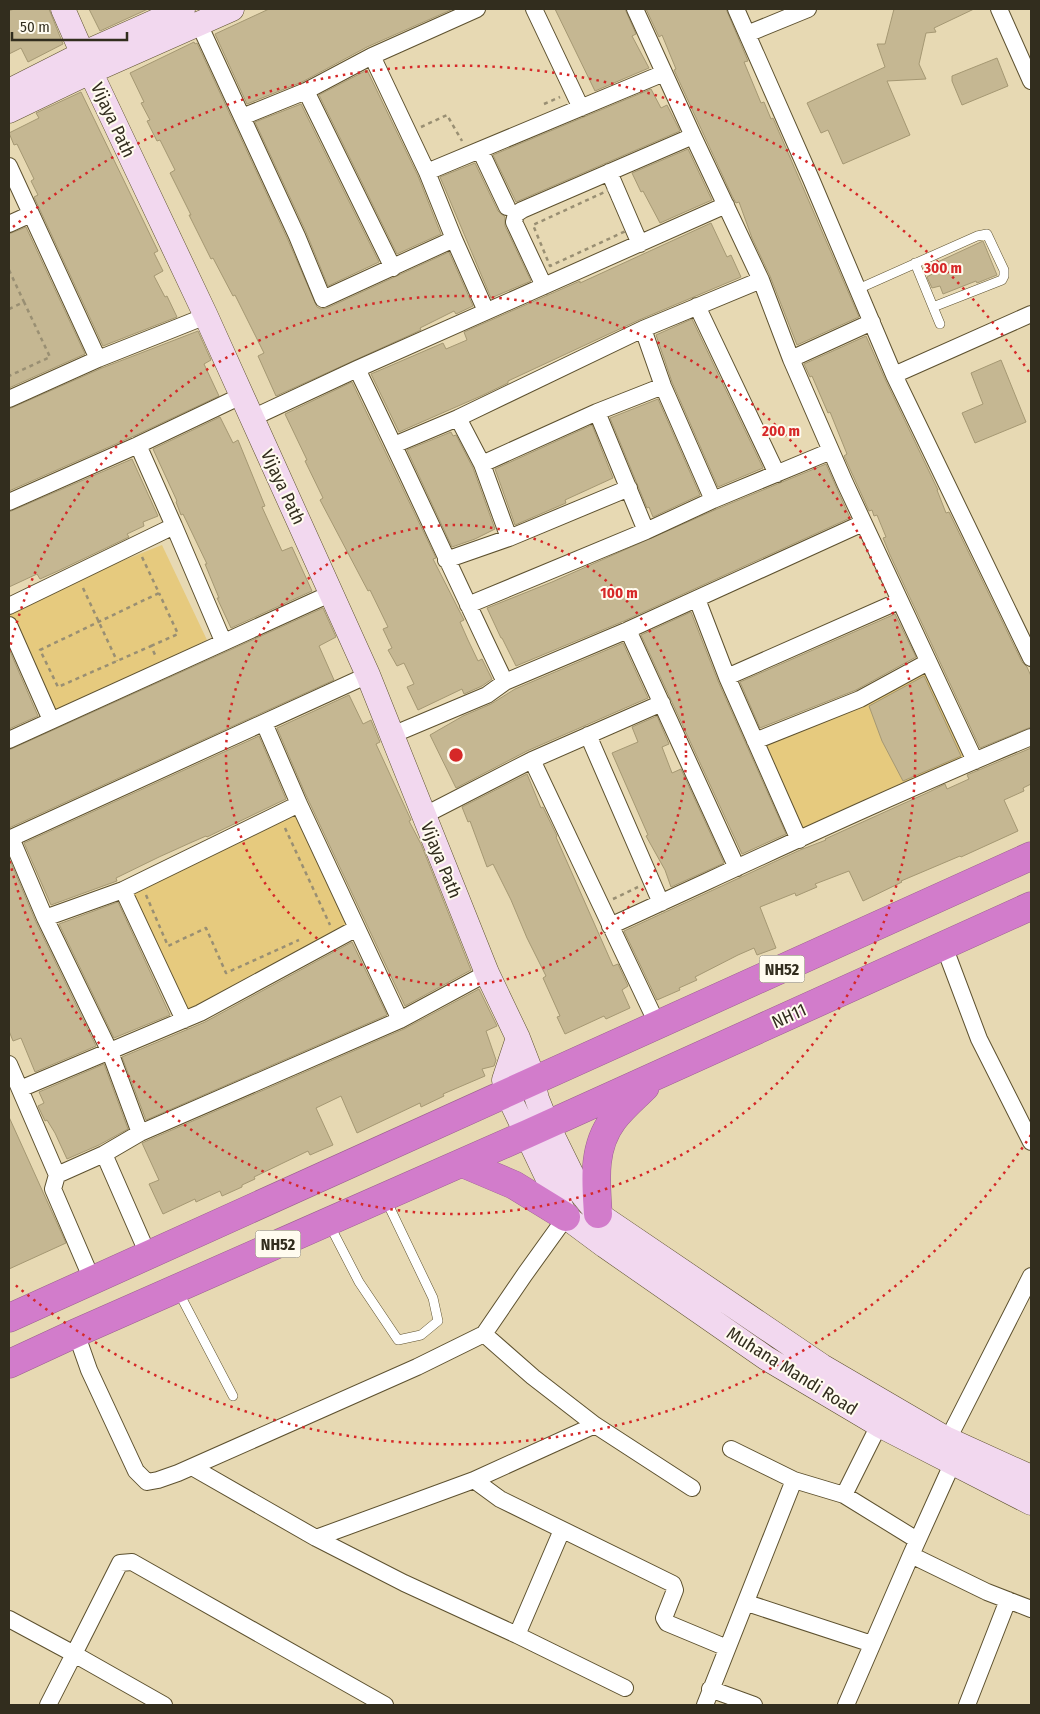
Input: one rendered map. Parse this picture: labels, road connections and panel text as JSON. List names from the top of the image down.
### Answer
{
  "streets": {
    "highway": ["NH52", "NH11"],
    "street": ["Vijaya Path", "Muhana Mandi Road"]
  },
  "crossings": [
    ["Vijaya Path", "NH52"],
    ["Vijaya Path", "NH11"],
    ["NH52", "NH11"]
  ],
  "scale_bar": "50 m",
  "rings": ["300 m", "200 m", "100 m"]
}
